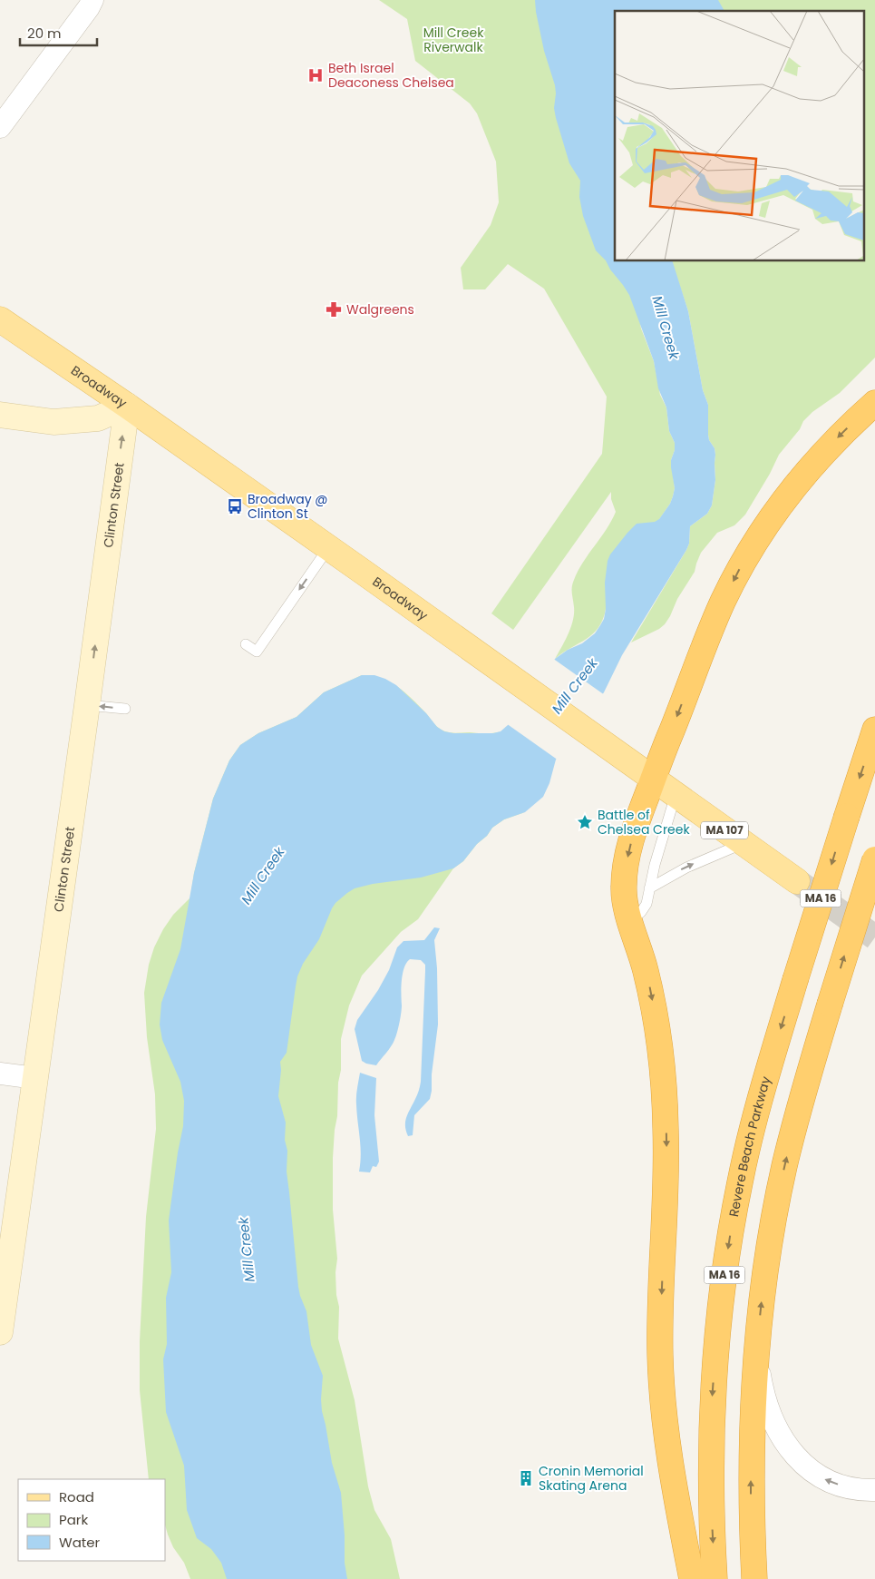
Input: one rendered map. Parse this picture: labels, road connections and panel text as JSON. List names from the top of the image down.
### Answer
{
  "streets": {
    "highway": ["MA 16", "Revere Beach Parkway"],
    "main road": ["Broadway", "MA 107"],
    "street": ["Clinton Street"]
  },
  "crossings": [
    ["Broadway", "Clinton Street"]
  ],
  "water": ["Mill Creek"],
  "parks": ["Mill Creek Riverwalk"],
  "places": {
    "hospital": ["Beth Israel Deaconess Chelsea"],
    "pharmacy": ["Walgreens"],
    "bus stop": ["Broadway @ Clinton St"],
    "place": ["Battle of Chelsea Creek"],
    "building": ["Cronin Memorial Skating Arena"]
  },
  "legend": ["Road", "Park", "Water"],
  "scale_bar": "20 m"
}
